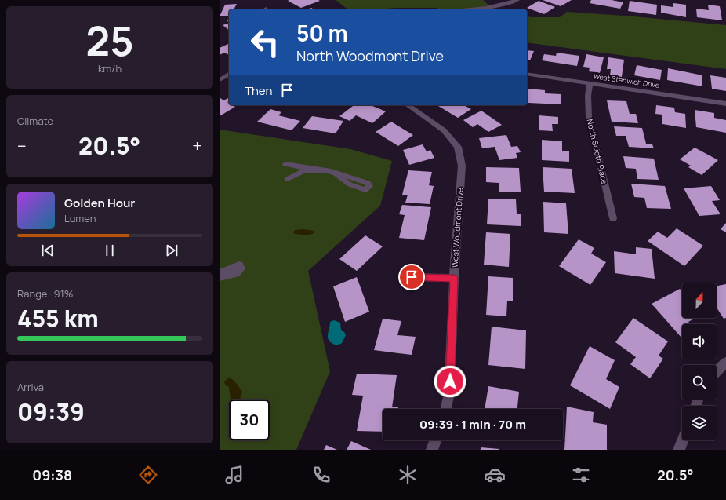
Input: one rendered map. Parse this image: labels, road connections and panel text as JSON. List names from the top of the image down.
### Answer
{
  "streets": {
    "street": ["West Stanwich Drive", "North Scioto Place", "West Woodmont Drive"]
  },
  "crossings": [
    ["West Stanwich Drive", "North Scioto Place"]
  ],
  "north": "top",
  "page": {
    "tile": [
      ["25", "km/h"],
      "Climate",
      ["Range · 91%", "455 km"],
      ["Arrival", "09:39"]
    ],
    "turn": ["50 m", "North Woodmont Drive"],
    "then": "Then",
    "heat": ["−", "20.5°", "+"],
    "song": ["Golden Hour", "Lumen"],
    "limit": "30",
    "trip": "09:39 · 1 min · 70 m",
    "tabs": ["09:38", "20.5°"]
  }
}
